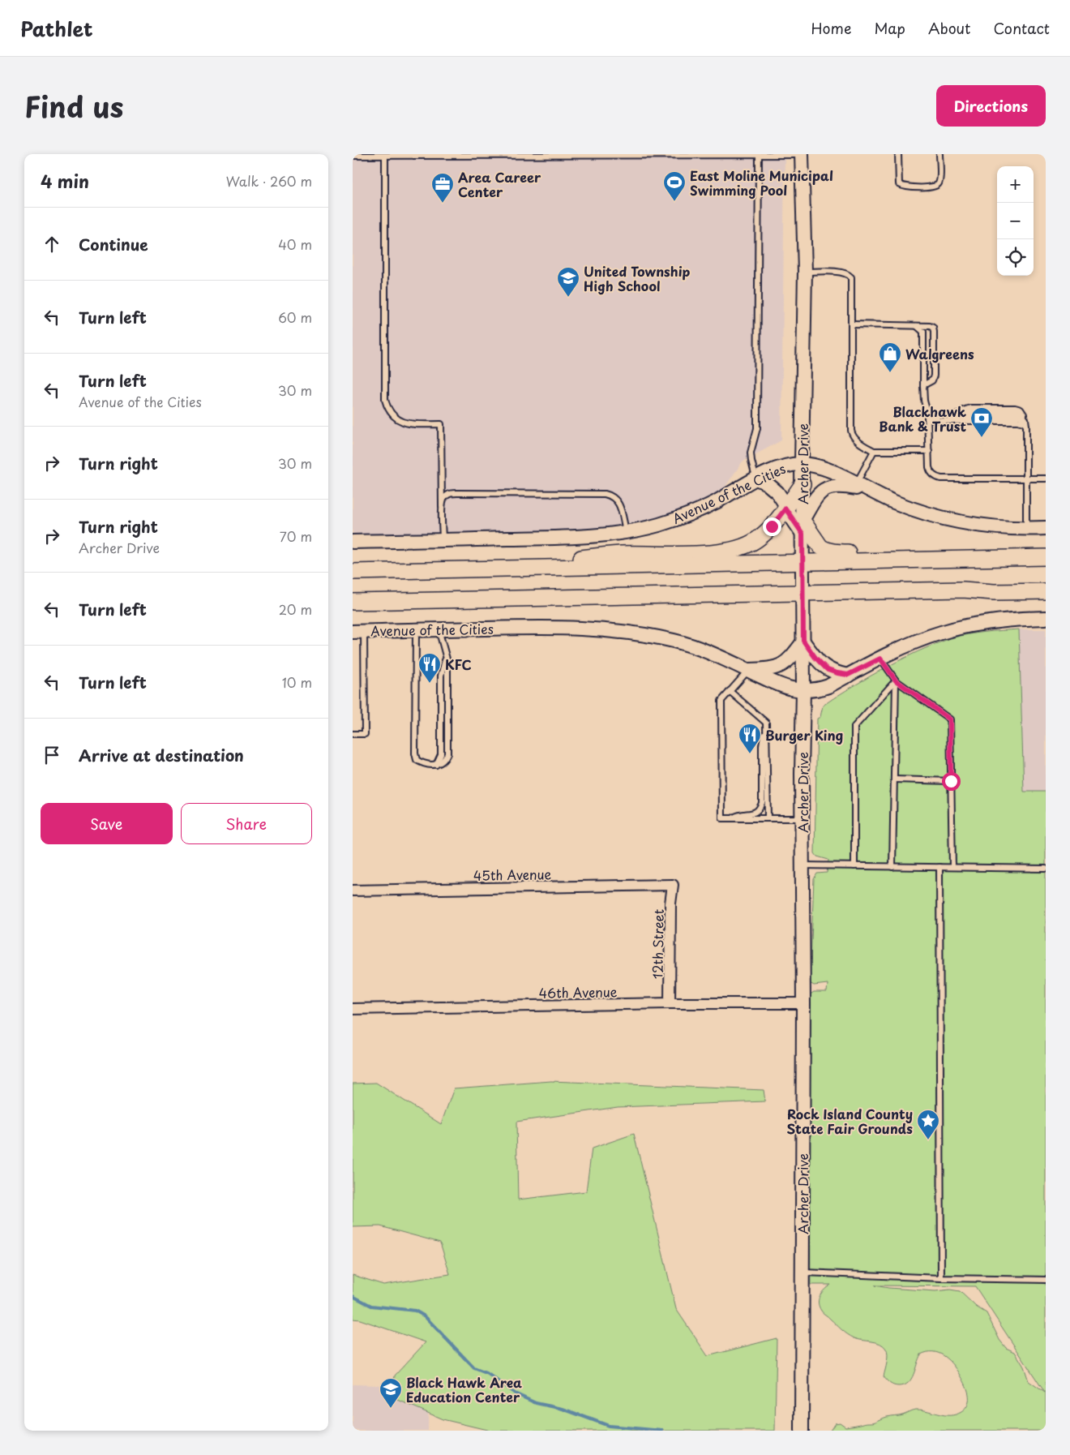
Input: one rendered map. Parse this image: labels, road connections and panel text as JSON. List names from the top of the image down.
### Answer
{
  "streets": {
    "street": [
      "Archer Drive",
      "Avenue of the Cities",
      "45th Avenue",
      "12th Street",
      "46th Avenue"
    ]
  },
  "crossings": [
    ["Archer Drive", "Avenue of the Cities"],
    ["Archer Drive", "46th Avenue"],
    ["45th Avenue", "12th Street"],
    ["12th Street", "46th Avenue"]
  ],
  "places": {
    "sports": ["East Moline Municipal Swimming Pool"],
    "office": ["Area Career Center"],
    "school or university": ["United Township High School", "Black Hawk Area Education Center"],
    "shop": ["Walgreens"],
    "bank": ["Blackhawk Bank & Trust"],
    "restaurant": ["KFC", "Burger King"],
    "place": ["Rock Island County State Fair Grounds"]
  },
  "page": {
    "header": "Pathlet",
    "nav": [
      "Home",
      "Map",
      "About",
      "Contact"
    ],
    "title": "Find us",
    "buttons": [
      "Directions",
      ["Save", "Share"]
    ],
    "heading": ["4 min", "Walk · 260 m"],
    "map_buttons": ["+", "−"],
    "list": [
      ["Continue", "40 m"],
      ["Turn left", "60 m"],
      ["Turn left", "Avenue of the Cities", "30 m"],
      ["Turn right", "30 m"],
      ["Turn right", "Archer Drive", "70 m"],
      ["Turn left", "20 m"],
      ["Turn left", "10 m"],
      "Arrive at destination"
    ]
  }
}
